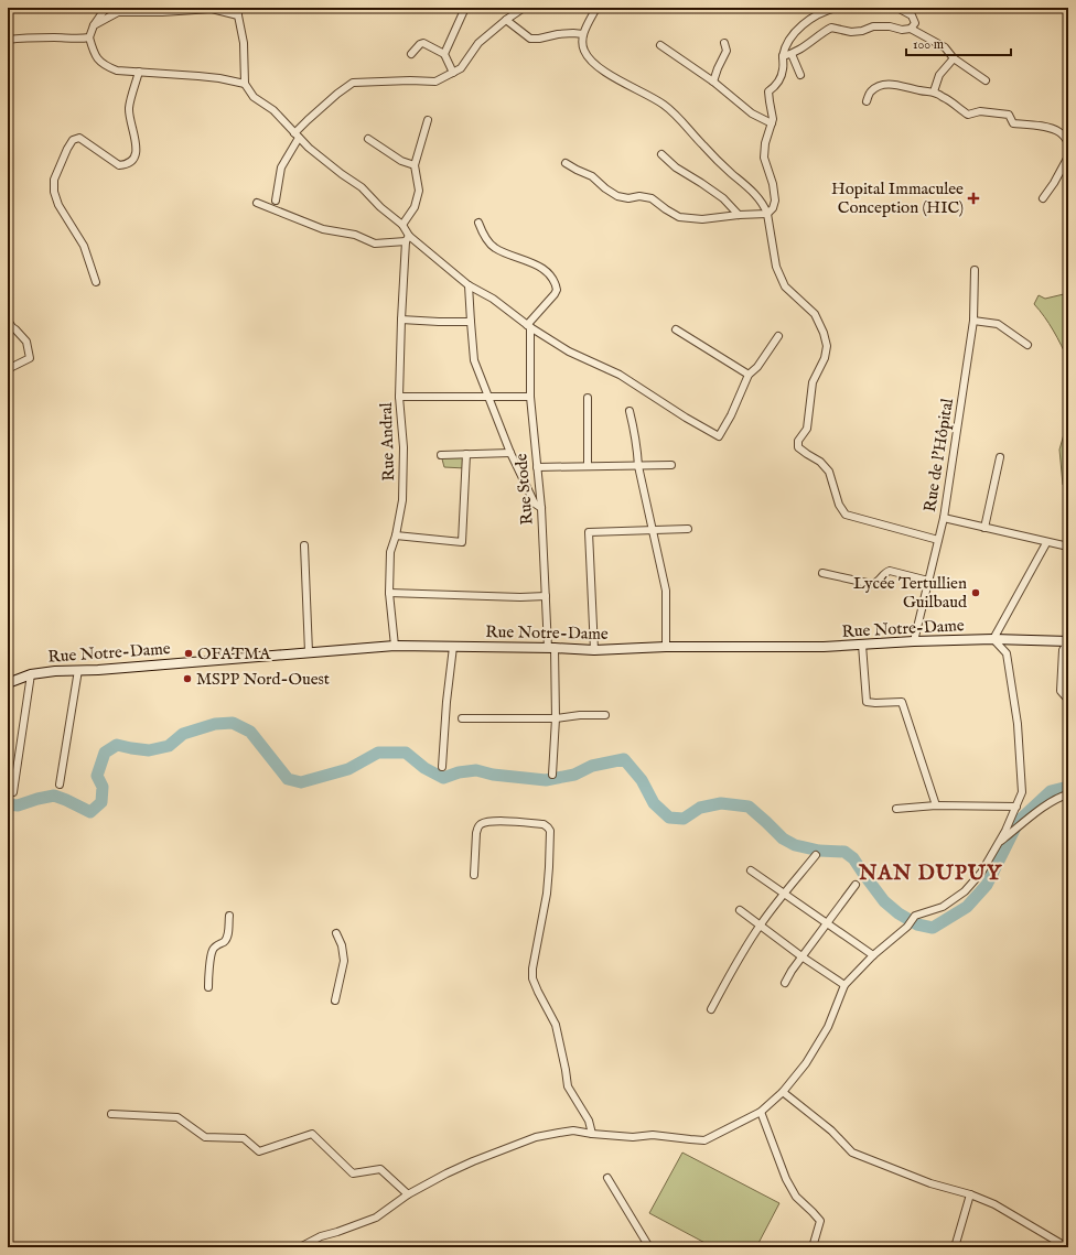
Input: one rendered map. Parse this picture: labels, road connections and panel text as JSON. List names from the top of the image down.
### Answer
{
  "streets": {
    "street": [
      "Rue Andral",
      "Rue de l'Hôpital",
      "Rue Stode",
      "Rue Notre-Dame"
    ]
  },
  "crossings": [
    ["Rue Andral", "Rue Notre-Dame"],
    ["Rue de l'Hôpital", "Rue Notre-Dame"],
    ["Rue Stode", "Rue Notre-Dame"]
  ],
  "districts": ["NAN DUPUY"],
  "places": {
    "health": ["Hopital Immaculee Conception (HIC)"],
    "other": ["Lycée Tertullien Guilbaud", "OFATMA", "MSPP Nord-Ouest"]
  },
  "scale_bar": "100 m"
}
